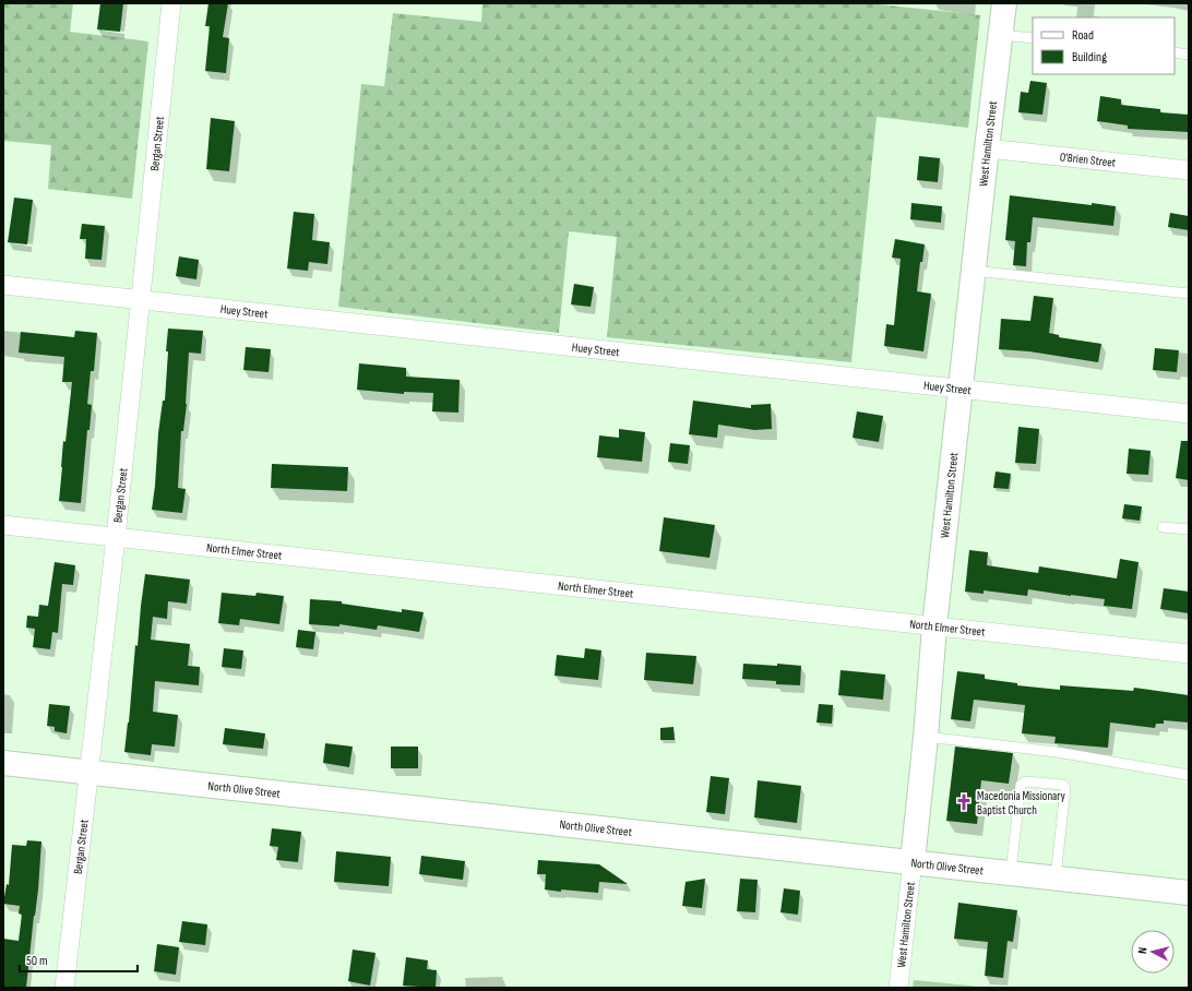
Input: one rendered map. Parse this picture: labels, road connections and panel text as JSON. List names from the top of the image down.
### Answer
{
  "streets": {
    "street": [
      "Bergan Street",
      "West Hamilton Street",
      "O'Brien Street",
      "Huey Street",
      "North Elmer Street",
      "North Olive Street"
    ]
  },
  "crossings": [
    ["Bergan Street", "Huey Street"],
    ["Bergan Street", "North Elmer Street"],
    ["Bergan Street", "North Olive Street"],
    ["West Hamilton Street", "O'Brien Street"],
    ["West Hamilton Street", "Huey Street"],
    ["West Hamilton Street", "North Elmer Street"],
    ["West Hamilton Street", "North Olive Street"]
  ],
  "places": {
    "church": ["Macedonia Missionary Baptist Church"]
  },
  "legend": ["Road", "Building"],
  "scale_bar": "50 m",
  "north": "left"
}
